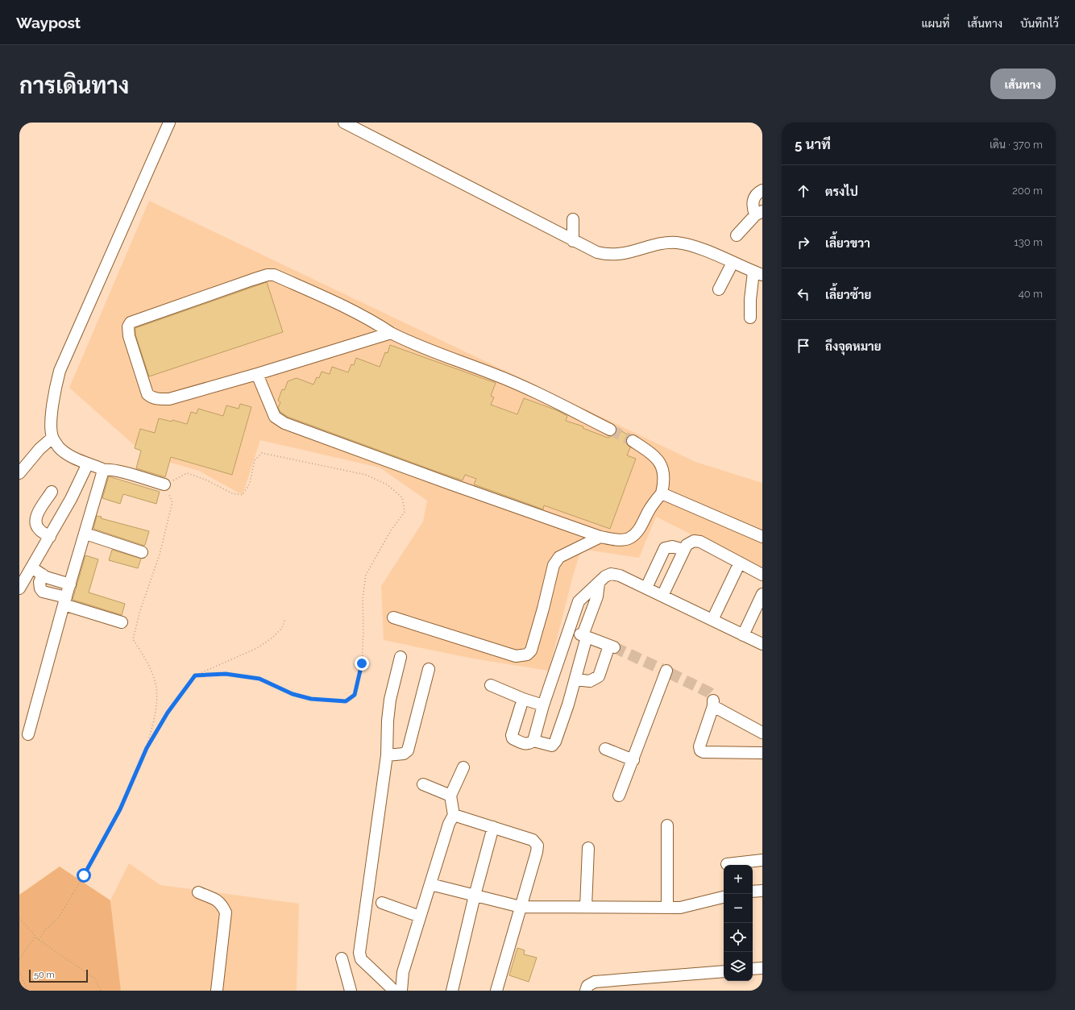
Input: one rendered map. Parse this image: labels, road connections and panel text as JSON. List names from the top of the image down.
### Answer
{
  "scale_bar": "50 m",
  "page": {
    "header": "Waypost",
    "nav": ["แผนที่", "เส้นทาง", "บันทึกไว้"],
    "buttons": "เส้นทาง",
    "title": "การเดินทาง",
    "heading": ["5 นาที", "เดิน · 370 m"],
    "list": [
      ["ตรงไป", "200 m"],
      ["เลี้ยวขวา", "130 m"],
      ["เลี้ยวซ้าย", "40 m"],
      "ถึงจุดหมาย"
    ],
    "map_buttons": ["+", "−"],
    "scale": "50 m"
  }
}
